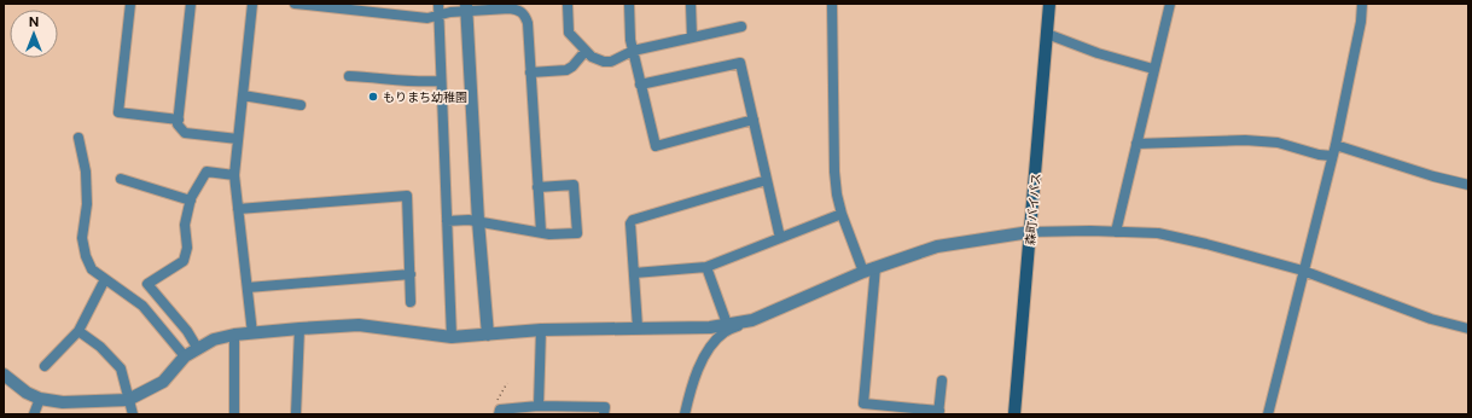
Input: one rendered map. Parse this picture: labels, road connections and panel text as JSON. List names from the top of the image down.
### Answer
{
  "streets": {
    "main road": ["森町バイパス"]
  },
  "places": ["もりまち幼稚園"],
  "north": "top"
}
